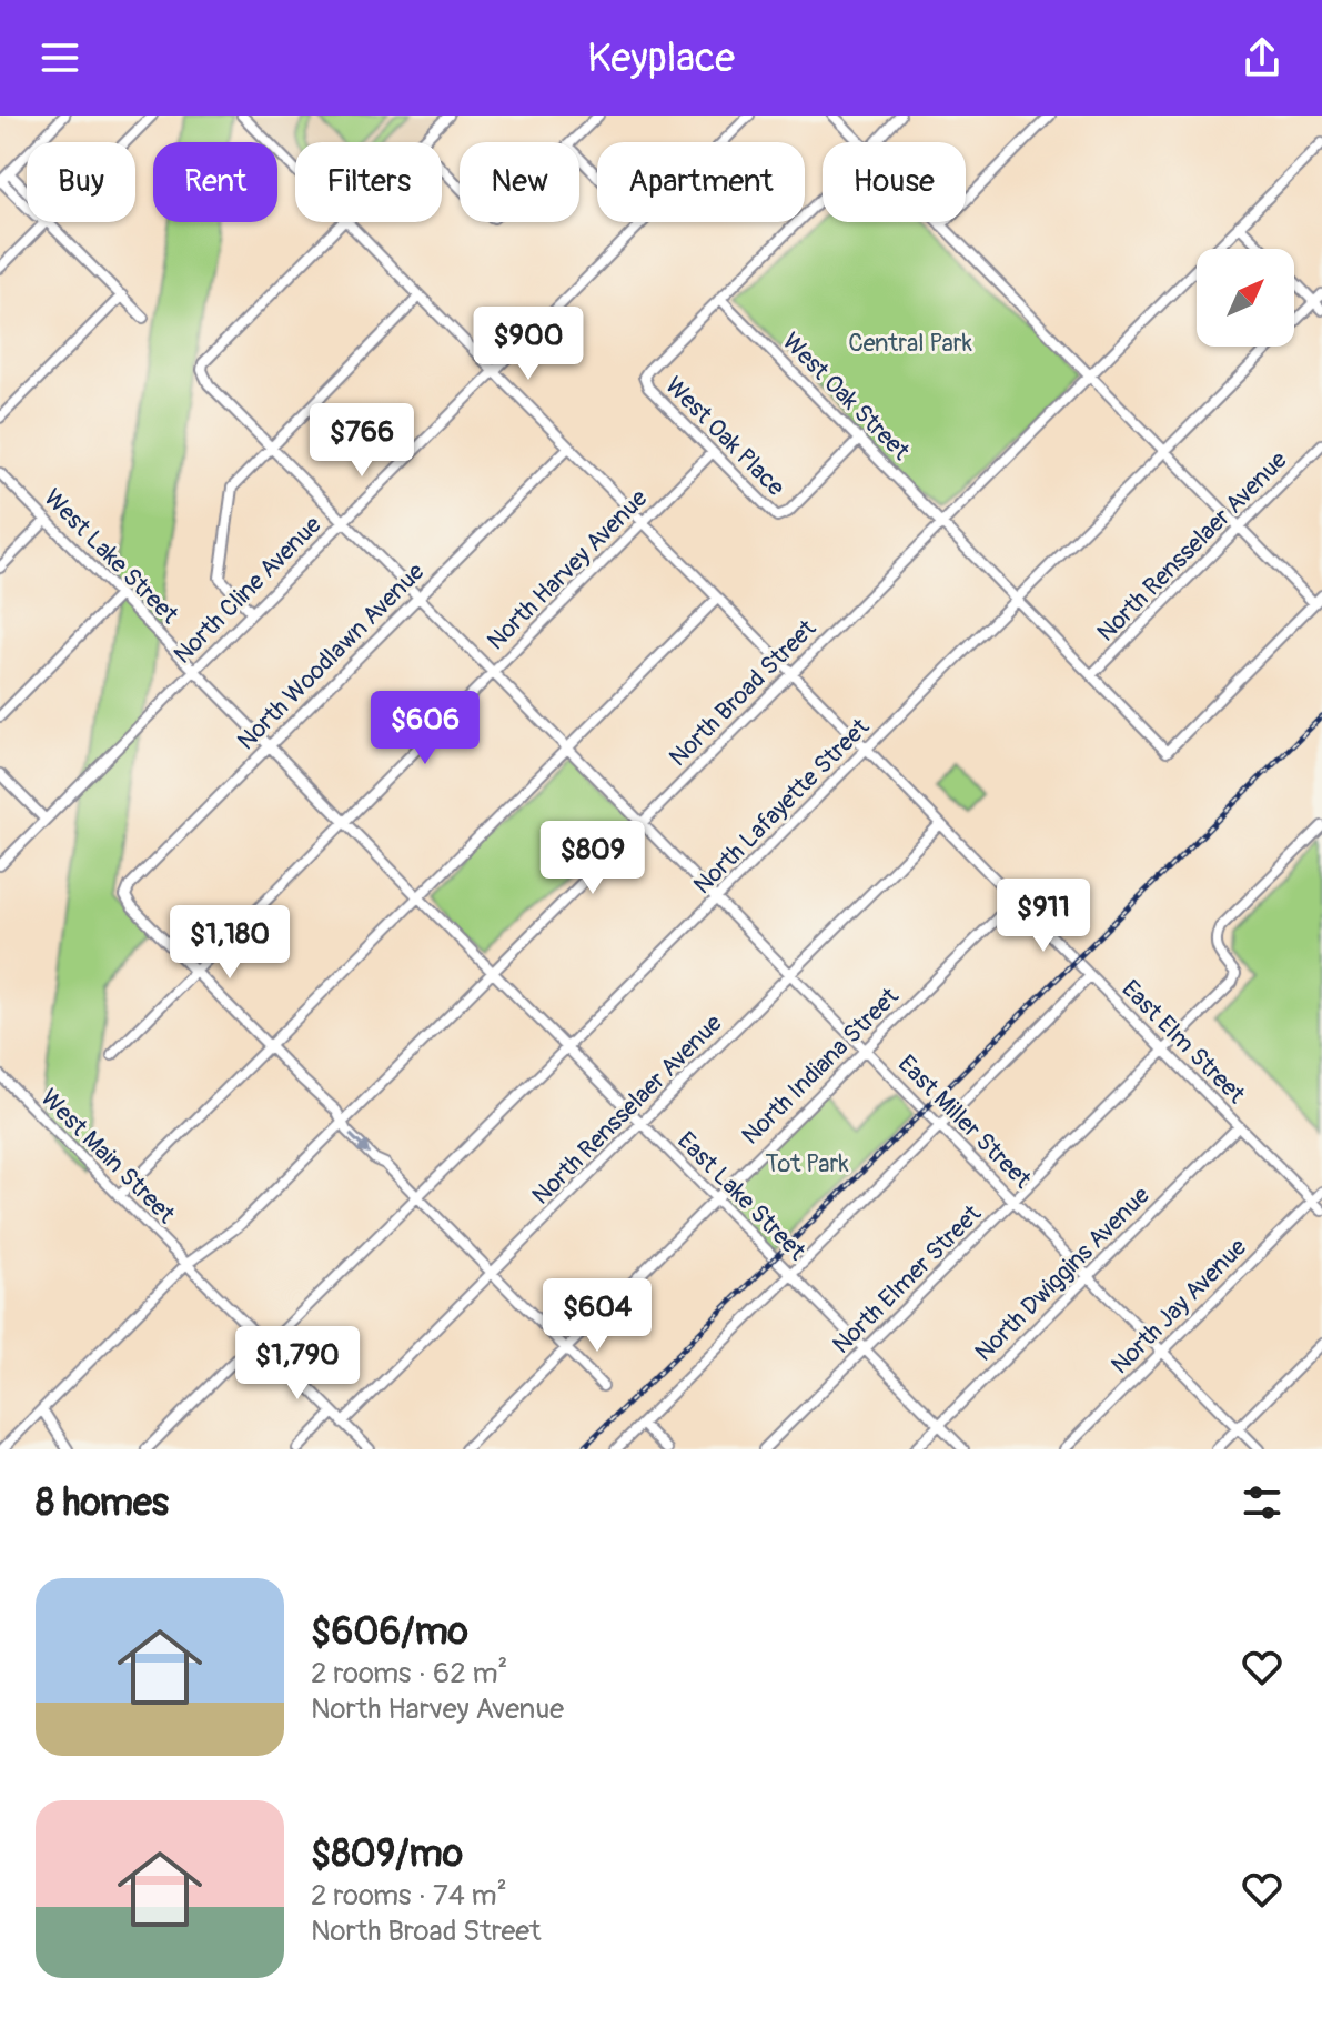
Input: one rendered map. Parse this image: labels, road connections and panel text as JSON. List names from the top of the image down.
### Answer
{
  "streets": {
    "street": [
      "West Oak Street",
      "West Oak Place",
      "North Rensselaer Avenue",
      "West Lake Street",
      "North Harvey Avenue",
      "North Cline Avenue",
      "North Woodlawn Avenue",
      "North Broad Street",
      "North Lafayette Street",
      "East Elm Street",
      "North Indiana Street",
      "East Miller Street",
      "West Main Street",
      "East Lake Street",
      "North Dwiggins Avenue",
      "North Elmer Street",
      "North Jay Avenue"
    ]
  },
  "crossings": [
    ["West Oak Street", "West Oak Place"],
    ["West Oak Street", "North Rensselaer Avenue"],
    ["West Oak Street", "North Broad Street"],
    ["West Oak Street", "North Lafayette Street"],
    ["West Oak Place", "North Harvey Avenue"],
    ["North Rensselaer Avenue", "East Elm Street"],
    ["North Rensselaer Avenue", "East Miller Street"],
    ["North Rensselaer Avenue", "West Main Street"],
    ["North Rensselaer Avenue", "East Lake Street"],
    ["West Lake Street", "North Harvey Avenue"],
    ["West Lake Street", "North Cline Avenue"],
    ["West Lake Street", "North Woodlawn Avenue"],
    ["West Lake Street", "North Broad Street"],
    ["West Lake Street", "East Lake Street"],
    ["North Harvey Avenue", "North Woodlawn Avenue"],
    ["North Harvey Avenue", "East Elm Street"],
    ["North Harvey Avenue", "East Miller Street"],
    ["North Cline Avenue", "East Elm Street"],
    ["North Cline Avenue", "East Miller Street"],
    ["North Woodlawn Avenue", "East Elm Street"],
    ["North Woodlawn Avenue", "East Miller Street"],
    ["North Broad Street", "East Elm Street"],
    ["North Broad Street", "East Miller Street"],
    ["North Broad Street", "West Main Street"],
    ["North Broad Street", "East Lake Street"],
    ["North Lafayette Street", "East Elm Street"],
    ["North Lafayette Street", "East Miller Street"],
    ["North Lafayette Street", "West Main Street"],
    ["North Lafayette Street", "East Lake Street"],
    ["East Elm Street", "North Indiana Street"],
    ["East Elm Street", "North Dwiggins Avenue"],
    ["East Elm Street", "North Elmer Street"],
    ["East Elm Street", "North Jay Avenue"],
    ["North Indiana Street", "East Miller Street"],
    ["North Indiana Street", "East Lake Street"],
    ["East Miller Street", "North Dwiggins Avenue"],
    ["East Miller Street", "North Elmer Street"],
    ["East Miller Street", "North Jay Avenue"],
    ["East Lake Street", "North Dwiggins Avenue"],
    ["East Lake Street", "North Elmer Street"]
  ],
  "parks": ["Central Park", "Tot Park"],
  "north": "top right",
  "page": {
    "header": "Keyplace",
    "chip": [
      "Buy",
      "Rent",
      "Filters",
      "New",
      "Apartment",
      "House"
    ],
    "price": [
      "$900",
      "$766",
      "$606",
      "$809",
      "$911",
      "$1,180",
      "$604",
      "$1,790"
    ],
    "heading": "8 homes",
    "list": [
      {
        "name": "$606/mo",
        "note": "2 rooms · 62 m² · North Harvey Avenue"
      },
      {
        "name": "$809/mo",
        "note": "2 rooms · 74 m² · North Broad Street"
      }
    ]
  }
}
